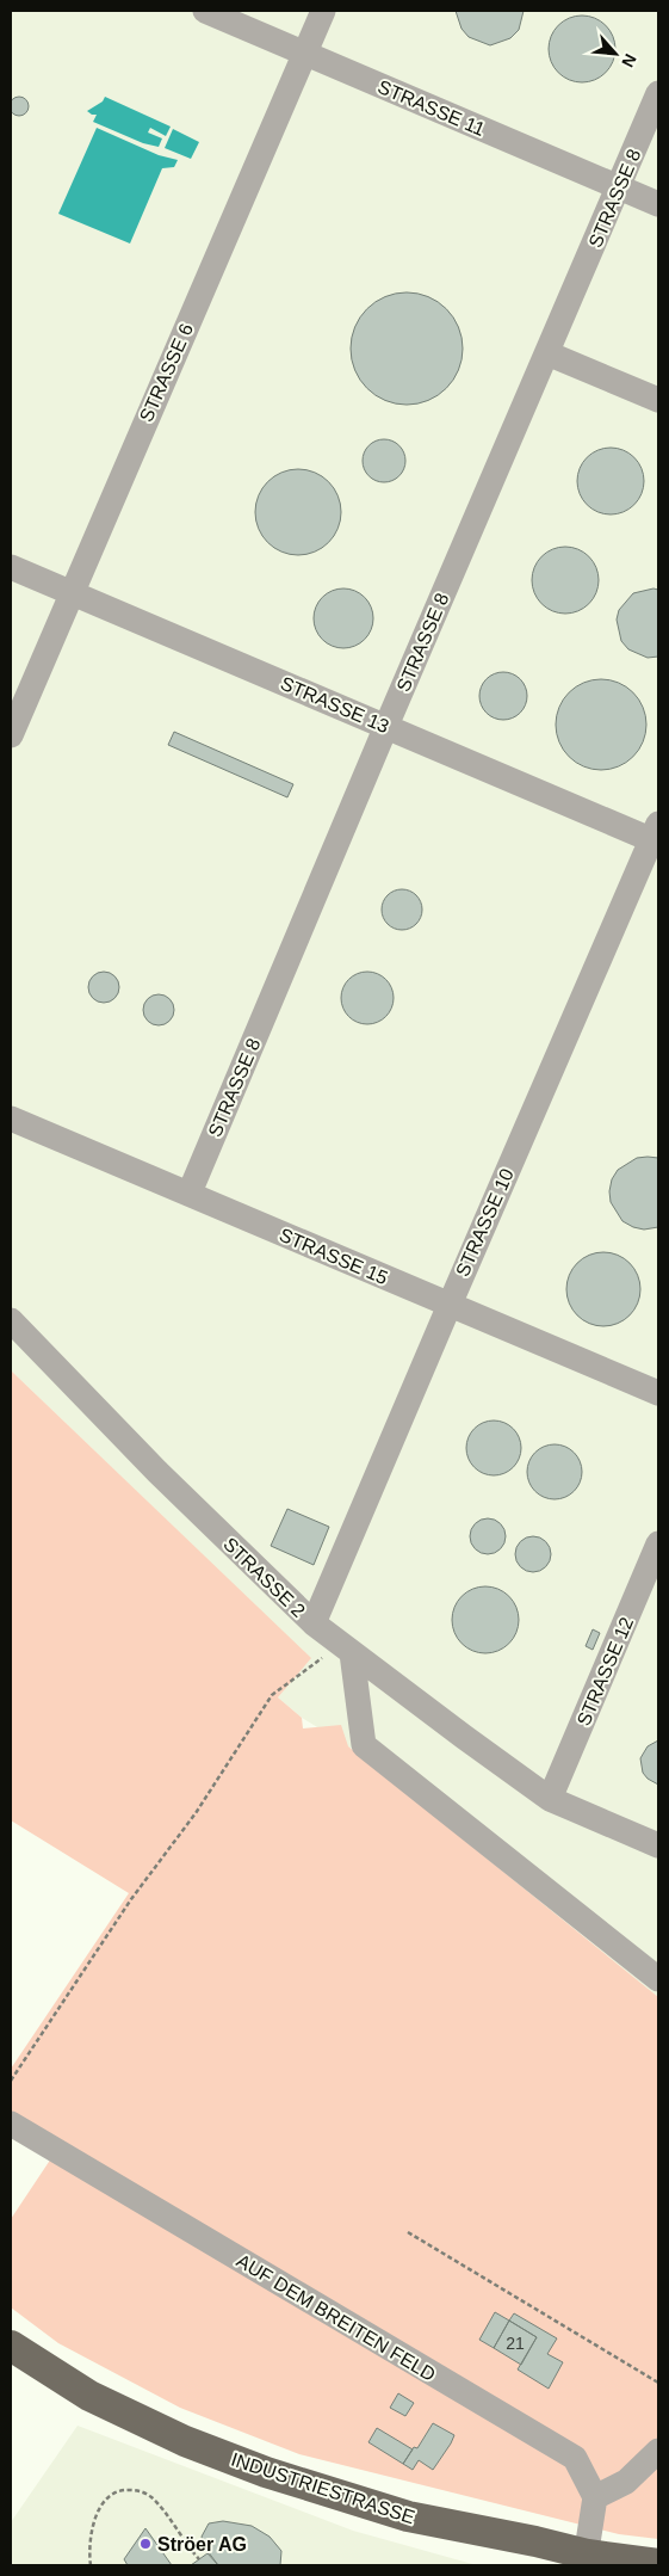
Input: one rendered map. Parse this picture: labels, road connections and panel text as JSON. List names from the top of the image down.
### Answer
{
  "streets": {
    "main road": ["INDUSTRIESTRASSE"],
    "street": [
      "STRASSE 11",
      "STRASSE 8",
      "STRASSE 6",
      "STRASSE 13",
      "STRASSE 10",
      "STRASSE 15",
      "STRASSE 2",
      "STRASSE 12",
      "AUF DEM BREITEN FELD"
    ]
  },
  "crossings": [
    ["STRASSE 11", "STRASSE 8"],
    ["STRASSE 11", "STRASSE 6"],
    ["STRASSE 8", "STRASSE 13"],
    ["STRASSE 8", "STRASSE 15"],
    ["STRASSE 6", "STRASSE 13"],
    ["STRASSE 13", "STRASSE 10"],
    ["STRASSE 10", "STRASSE 15"],
    ["STRASSE 10", "STRASSE 2"],
    ["STRASSE 2", "STRASSE 12"]
  ],
  "places": ["Ströer AG"],
  "house_numbers": ["21"],
  "north": "bottom right"
}
